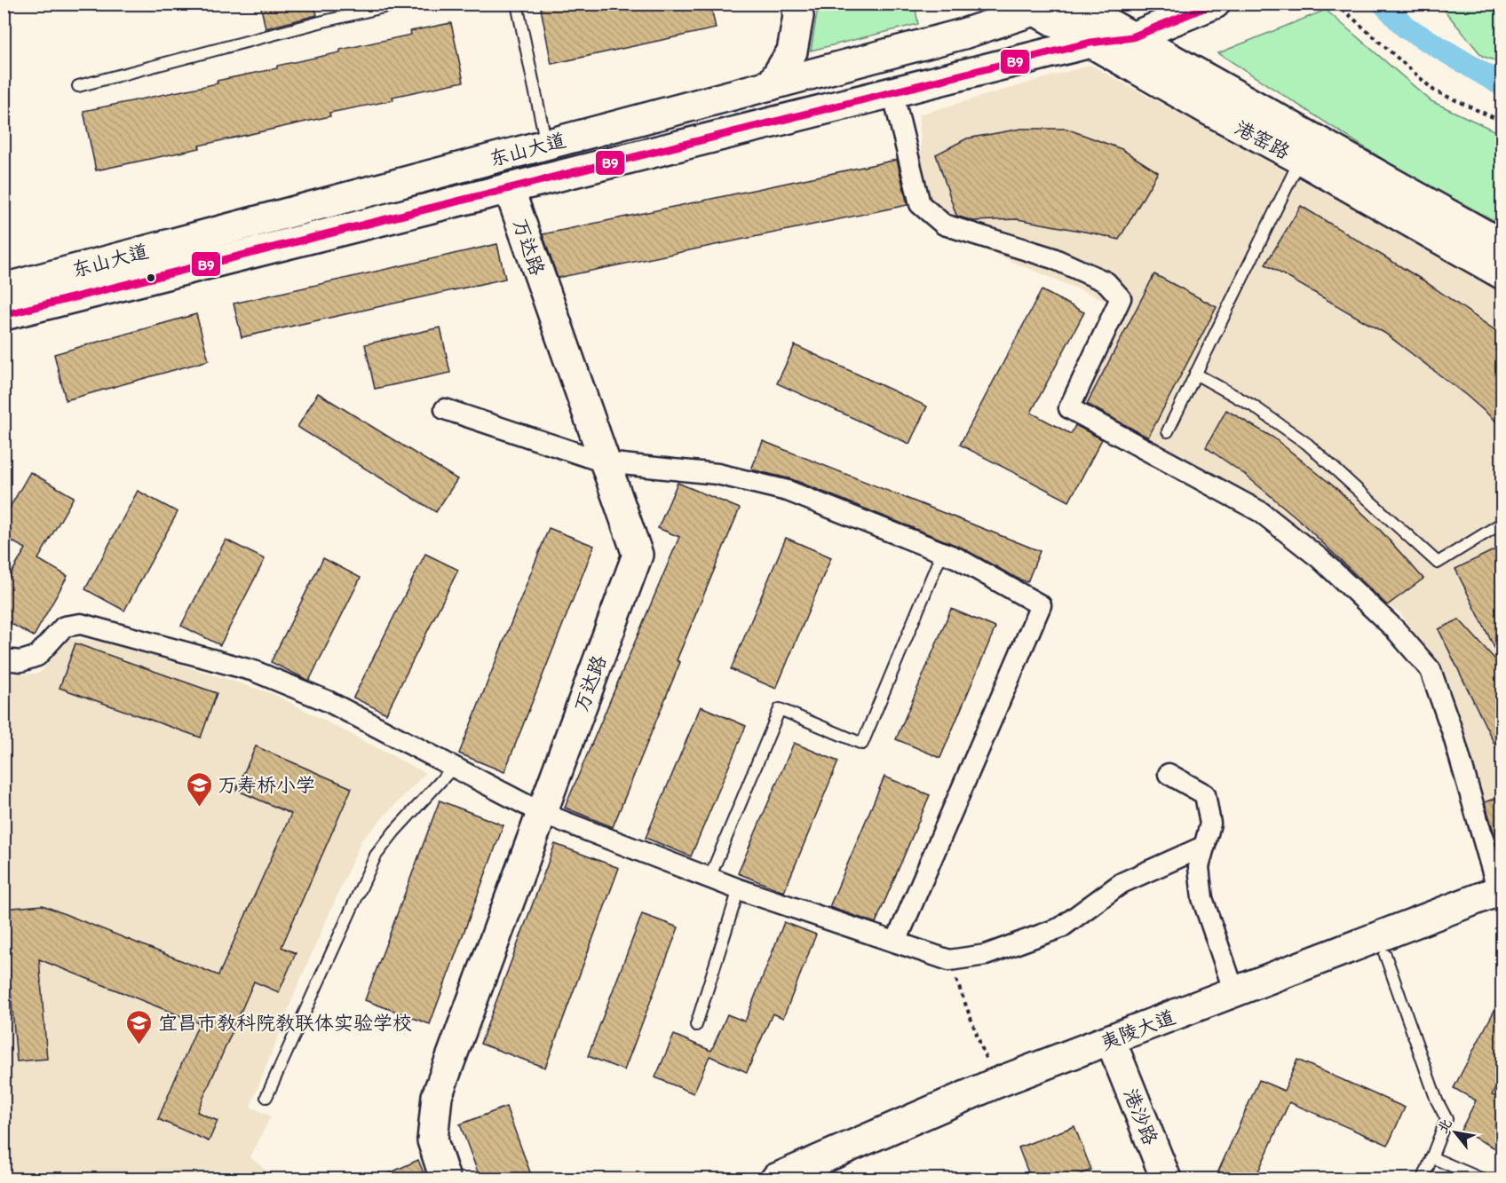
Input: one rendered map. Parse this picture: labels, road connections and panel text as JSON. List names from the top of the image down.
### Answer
{
  "streets": {
    "main road": [
      "港窑路",
      "东山大道",
      "万达路",
      "夷陵大道",
      "港沙路"
    ]
  },
  "crossings": [
    ["港窑路", "东山大道"],
    ["东山大道", "万达路"],
    ["夷陵大道", "港沙路"]
  ],
  "places": {
    "school or university": ["万寿桥小学", "宜昌市教科院教联体实验学校"]
  },
  "lines": ["transit line B9"],
  "north": "top left"
}
